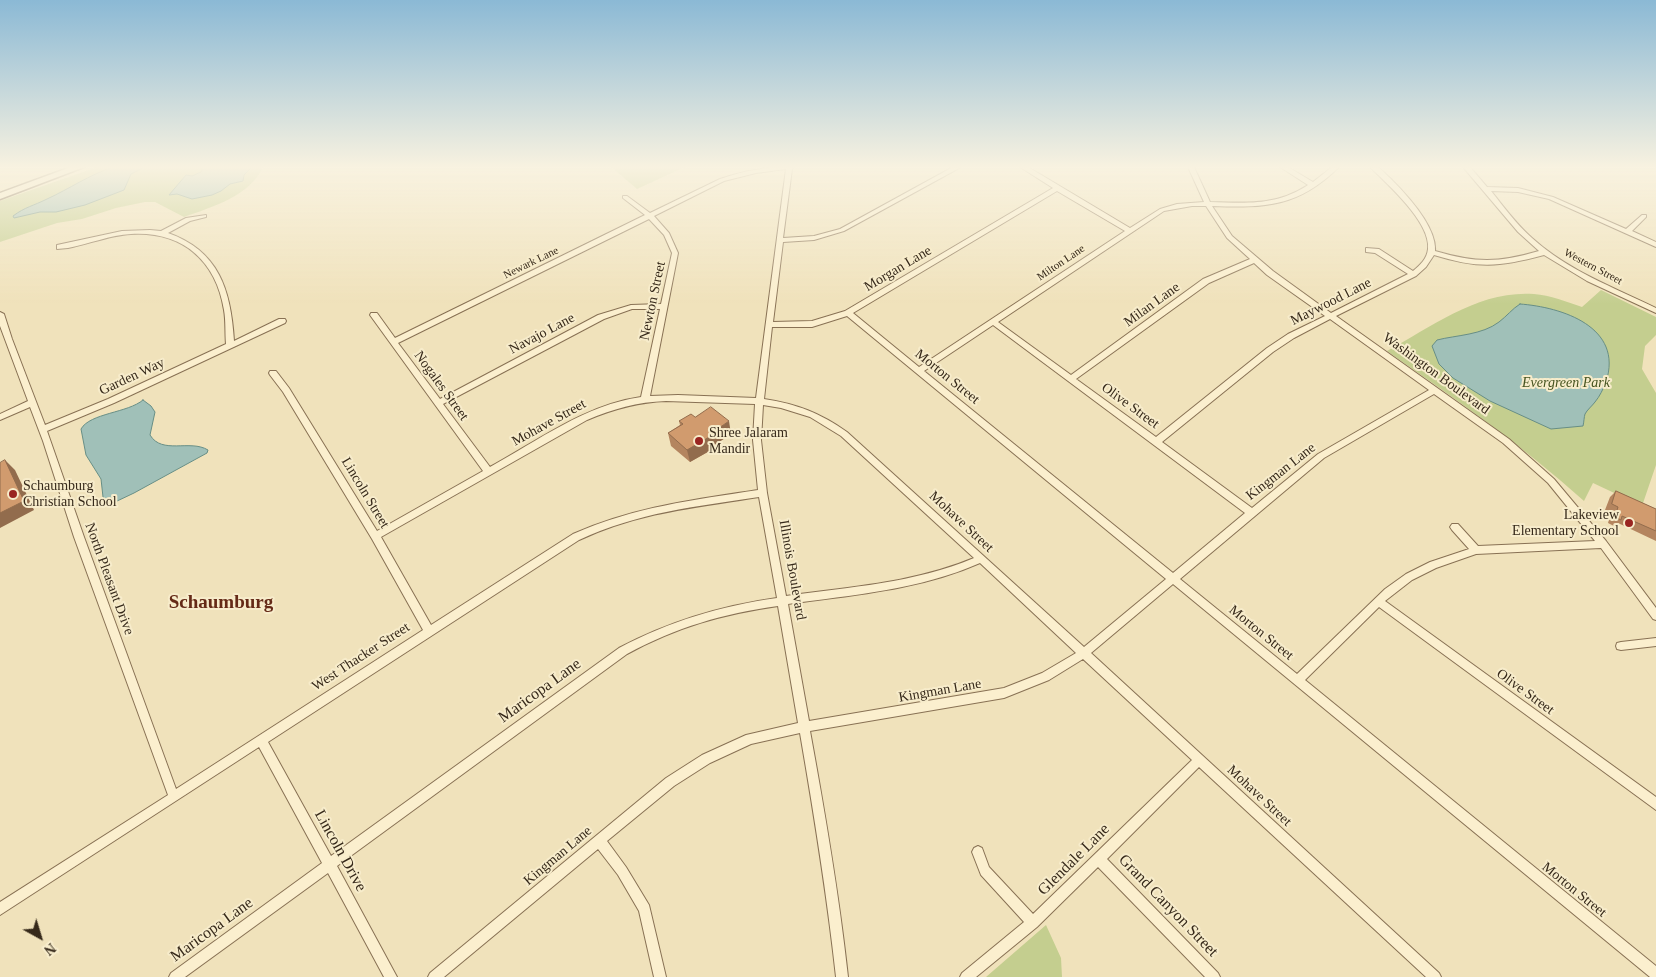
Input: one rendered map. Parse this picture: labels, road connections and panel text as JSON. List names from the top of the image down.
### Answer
{
  "streets": {
    "street": [
      "Newark Lane",
      "Milton Lane",
      "Western Street",
      "Morgan Lane",
      "Newton Street",
      "Maywood Lane",
      "Milan Lane",
      "Navajo Lane",
      "Washington Boulevard",
      "Garden Way",
      "Morton Street",
      "Nogales Street",
      "Olive Street",
      "Mohave Street",
      "Kingman Lane",
      "Lincoln Street",
      "Illinois Boulevard",
      "North Pleasant Drive",
      "West Thacker Street",
      "Maricopa Lane",
      "Lincoln Drive",
      "Glendale Lane",
      "Grand Canyon Street"
    ]
  },
  "crossings": [
    ["Newark Lane", "Newton Street"],
    ["Newark Lane", "Nogales Street"],
    ["Milton Lane", "Morton Street"],
    ["Milton Lane", "Olive Street"],
    ["Morgan Lane", "Morton Street"],
    ["Morgan Lane", "Illinois Boulevard"],
    ["Newton Street", "Navajo Lane"],
    ["Newton Street", "Mohave Street"],
    ["Maywood Lane", "Washington Boulevard"],
    ["Maywood Lane", "Olive Street"],
    ["Milan Lane", "Washington Boulevard"],
    ["Milan Lane", "Olive Street"],
    ["Navajo Lane", "Nogales Street"],
    ["Washington Boulevard", "Kingman Lane"],
    ["Garden Way", "North Pleasant Drive"],
    ["Morton Street", "Kingman Lane"],
    ["Nogales Street", "Mohave Street"],
    ["Olive Street", "Kingman Lane"],
    ["Mohave Street", "Kingman Lane"],
    ["Mohave Street", "Lincoln Street"],
    ["Mohave Street", "Illinois Boulevard"],
    ["Mohave Street", "Maricopa Lane"],
    ["Mohave Street", "Glendale Lane"],
    ["Kingman Lane", "Illinois Boulevard"],
    ["Lincoln Street", "West Thacker Street"],
    ["Illinois Boulevard", "West Thacker Street"],
    ["Illinois Boulevard", "Maricopa Lane"],
    ["North Pleasant Drive", "West Thacker Street"],
    ["West Thacker Street", "Lincoln Drive"],
    ["Maricopa Lane", "Lincoln Drive"],
    ["Glendale Lane", "Grand Canyon Street"]
  ],
  "districts": ["Schaumburg"],
  "parks": ["Evergreen Park"],
  "places": ["Shree Jalaram Mandir", "Schaumburg Christian School", "Lakeview Elementary School"],
  "north": "bottom right"
}
